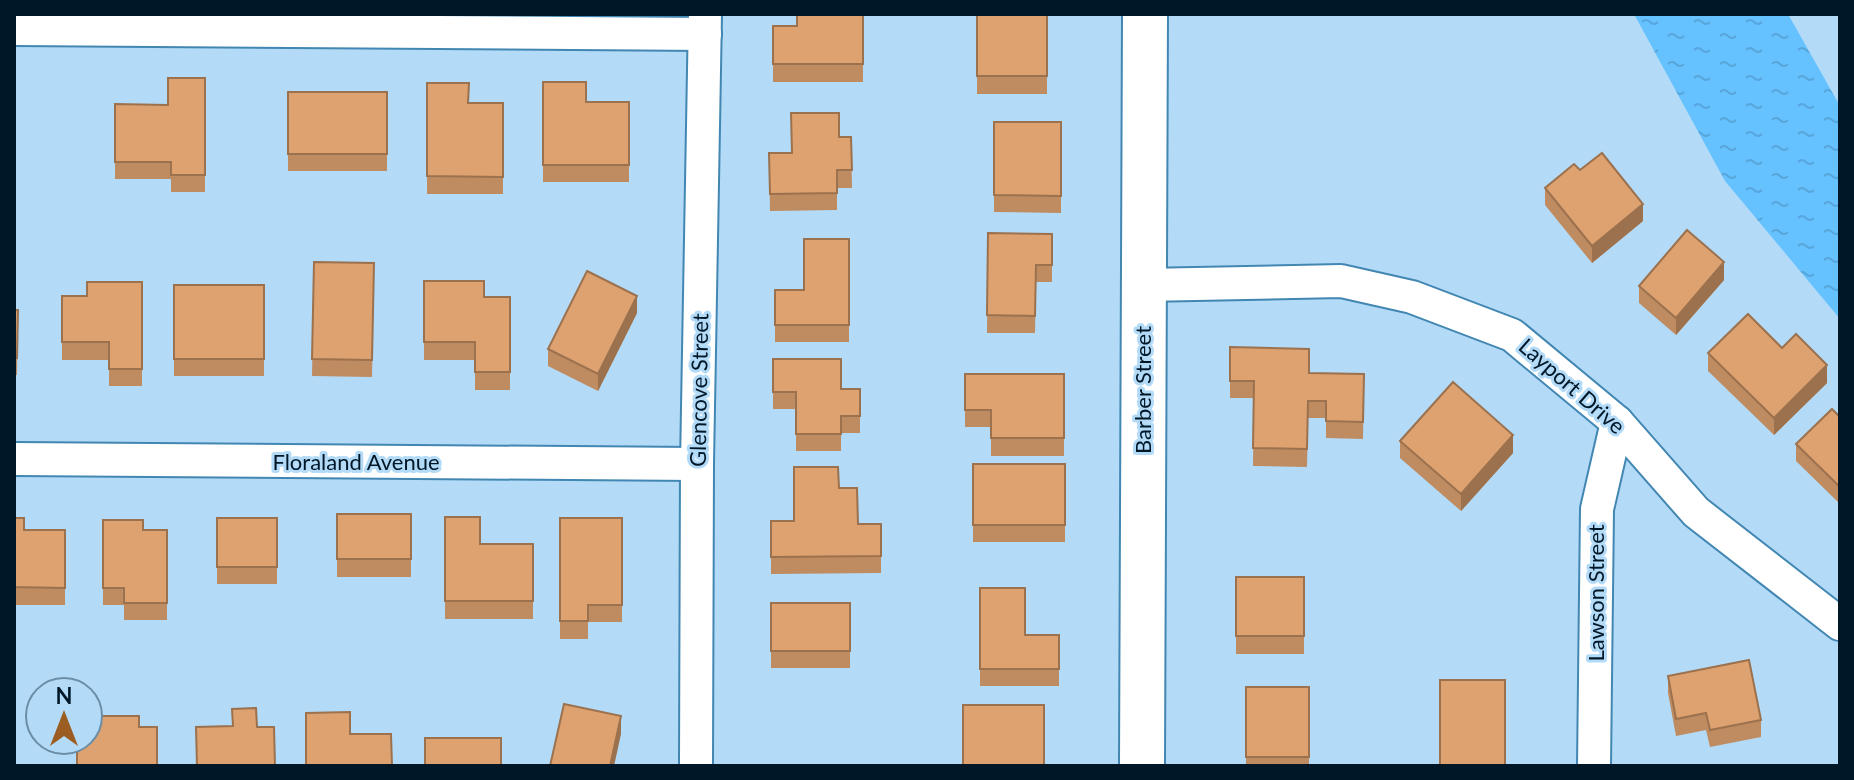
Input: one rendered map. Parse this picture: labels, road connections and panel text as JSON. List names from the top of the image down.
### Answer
{
  "streets": {
    "street": [
      "Layport Drive",
      "Glencove Street",
      "Barber Street",
      "Floraland Avenue",
      "Lawson Street"
    ]
  },
  "crossings": [
    ["Layport Drive", "Barber Street"],
    ["Layport Drive", "Lawson Street"],
    ["Glencove Street", "Floraland Avenue"]
  ],
  "north": "top"
}
